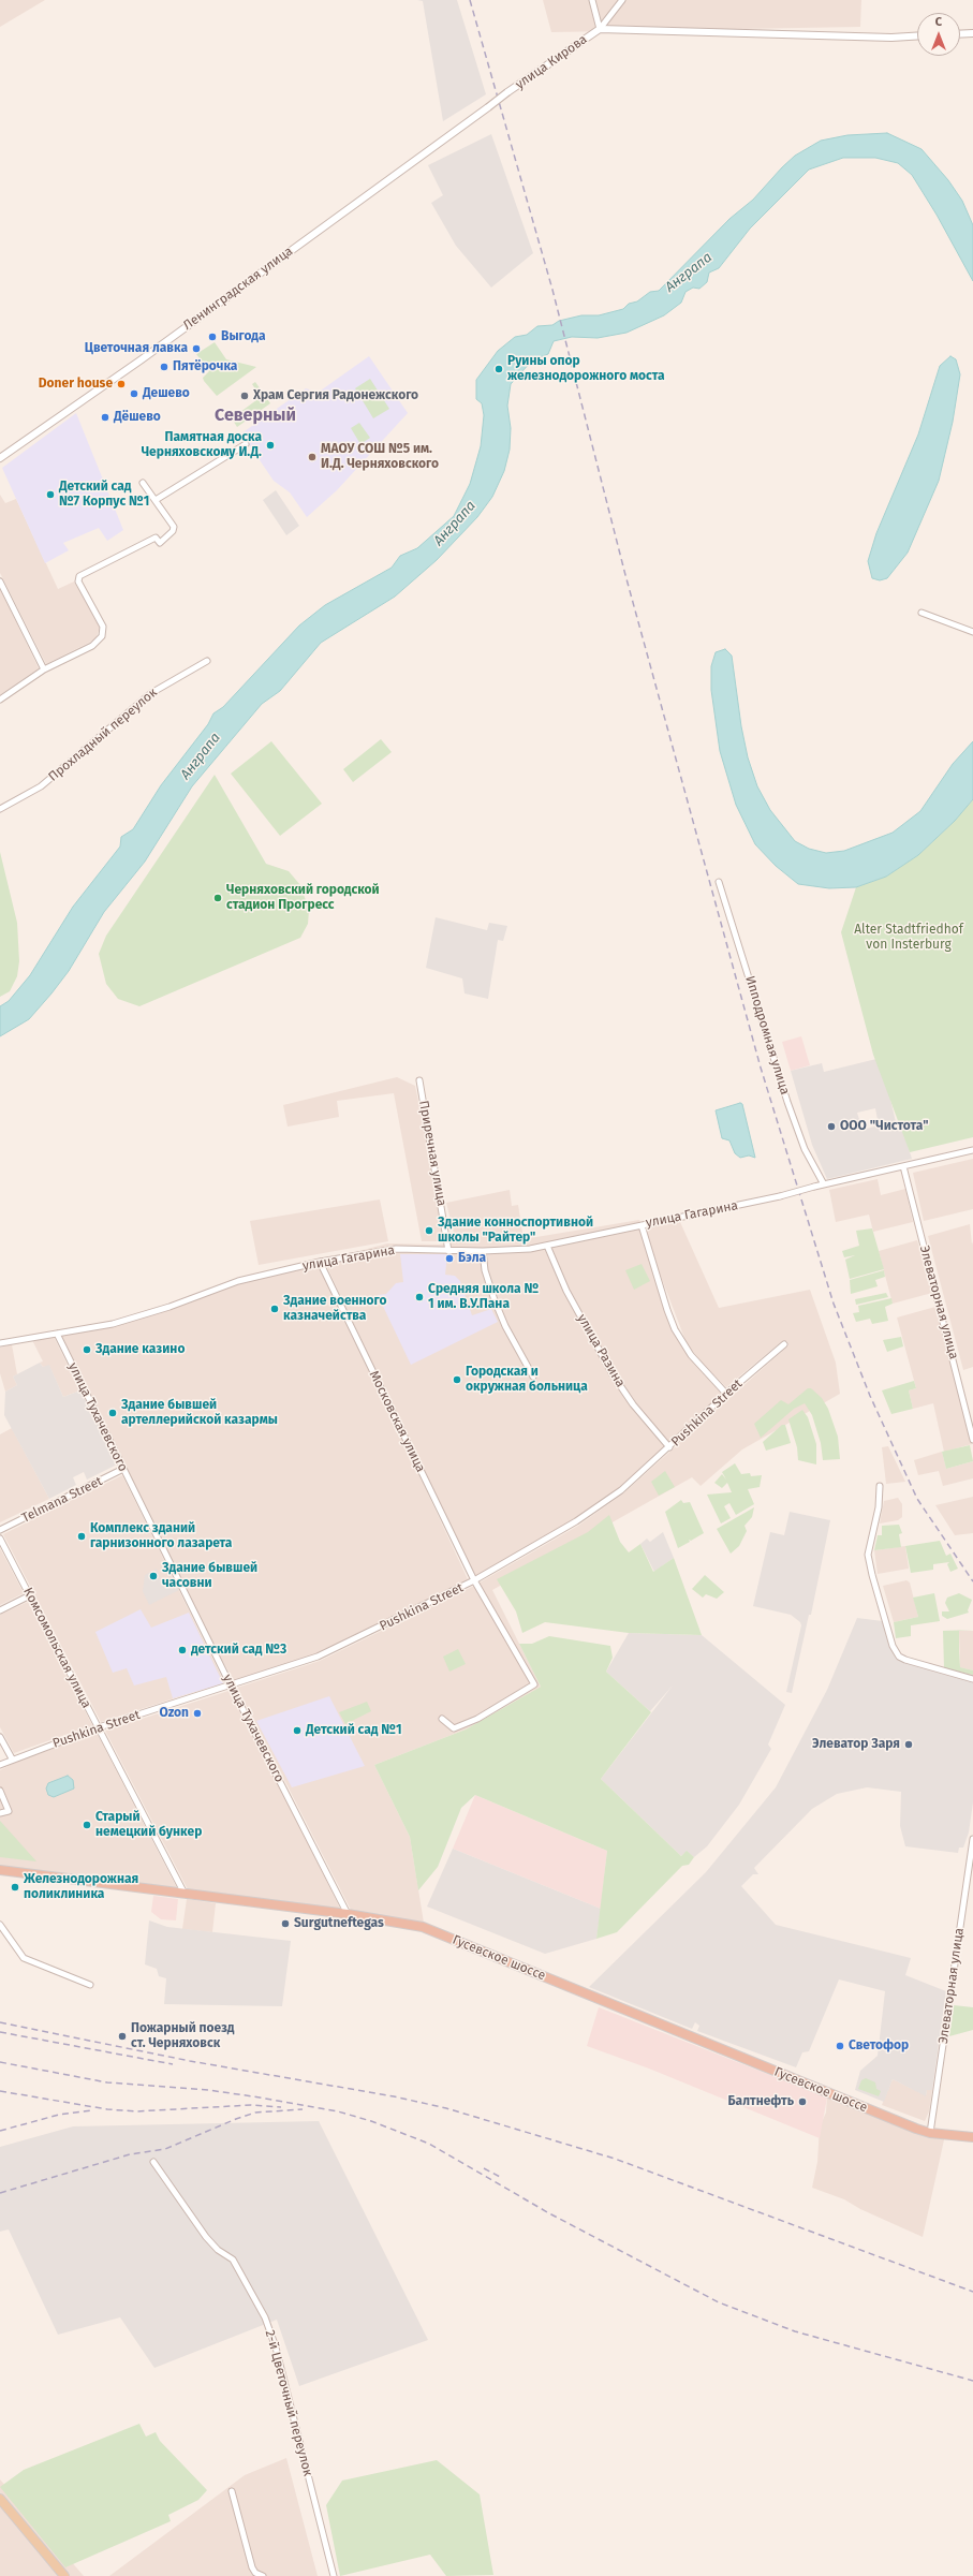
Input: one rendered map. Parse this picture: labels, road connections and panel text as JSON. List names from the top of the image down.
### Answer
{
  "streets": {
    "highway": ["Гусевское шоссе"],
    "street": [
      "улица Кирова",
      "Ленинградская улица",
      "Прохладный переулок",
      "Ипподромная улица",
      "Приречная улица",
      "улица Гагарина",
      "Элеваторная улица",
      "улица Разина",
      "Pushkina Street",
      "улица Тухачевского",
      "Московская улица",
      "Telmana Street",
      "Комсомольская улица",
      "2-й Цветочный переулок"
    ]
  },
  "crossings": [
    ["улица Кирова", "Ленинградская улица"],
    ["Ипподромная улица", "улица Гагарина"],
    ["Приречная улица", "улица Гагарина"],
    ["улица Гагарина", "улица Разина"],
    ["улица Гагарина", "улица Тухачевского"],
    ["улица Гагарина", "Московская улица"],
    ["Элеваторная улица", "Гусевское шоссе"],
    ["улица Разина", "Pushkina Street"],
    ["Pushkina Street", "улица Тухачевского"],
    ["Pushkina Street", "Московская улица"],
    ["Pushkina Street", "Комсомольская улица"],
    ["улица Тухачевского", "Telmana Street"],
    ["улица Тухачевского", "Гусевское шоссе"],
    ["Комсомольская улица", "Гусевское шоссе"]
  ],
  "districts": ["Северный"],
  "water": ["Анграпа"],
  "parks": ["Alter Stadtfriedhof von Insterburg"],
  "places": [
    "Выгода",
    "Цветочная лавка",
    "Пятёрочка",
    "Руины опор железнодорожного моста",
    "Doner house",
    "Дешево",
    "Храм Сергия Радонежского",
    "Дёшево",
    "Памятная доска Черняховскому И.Д.",
    "МАОУ СОШ №5 им. И.Д. Черняховского",
    "Детский сад №7 Корпус №1",
    "Черняховский городской стадион Прогресс",
    "ООО \"Чистота\"",
    "Здание конноспортивной школы \"Райтер\"",
    "Бэла",
    "Средняя школа № 1 им. В.У.Пана",
    "Здание военного казначейства",
    "Здание казино",
    "Городская и окружная больница",
    "Здание бывшей артеллерийской казармы",
    "Комплекс зданий гарнизонного лазарета",
    "Здание бывшей часовни",
    "детский сад №3",
    "Ozon",
    "Детский сад №1",
    "Элеватор Заря",
    "Старый немецкий бункер",
    "Железнодорожная поликлиника",
    "Surgutneftegas",
    "Пожарный поезд ст. Черняховск",
    "Светофор",
    "Балтнефть"
  ],
  "north": "top"
}
